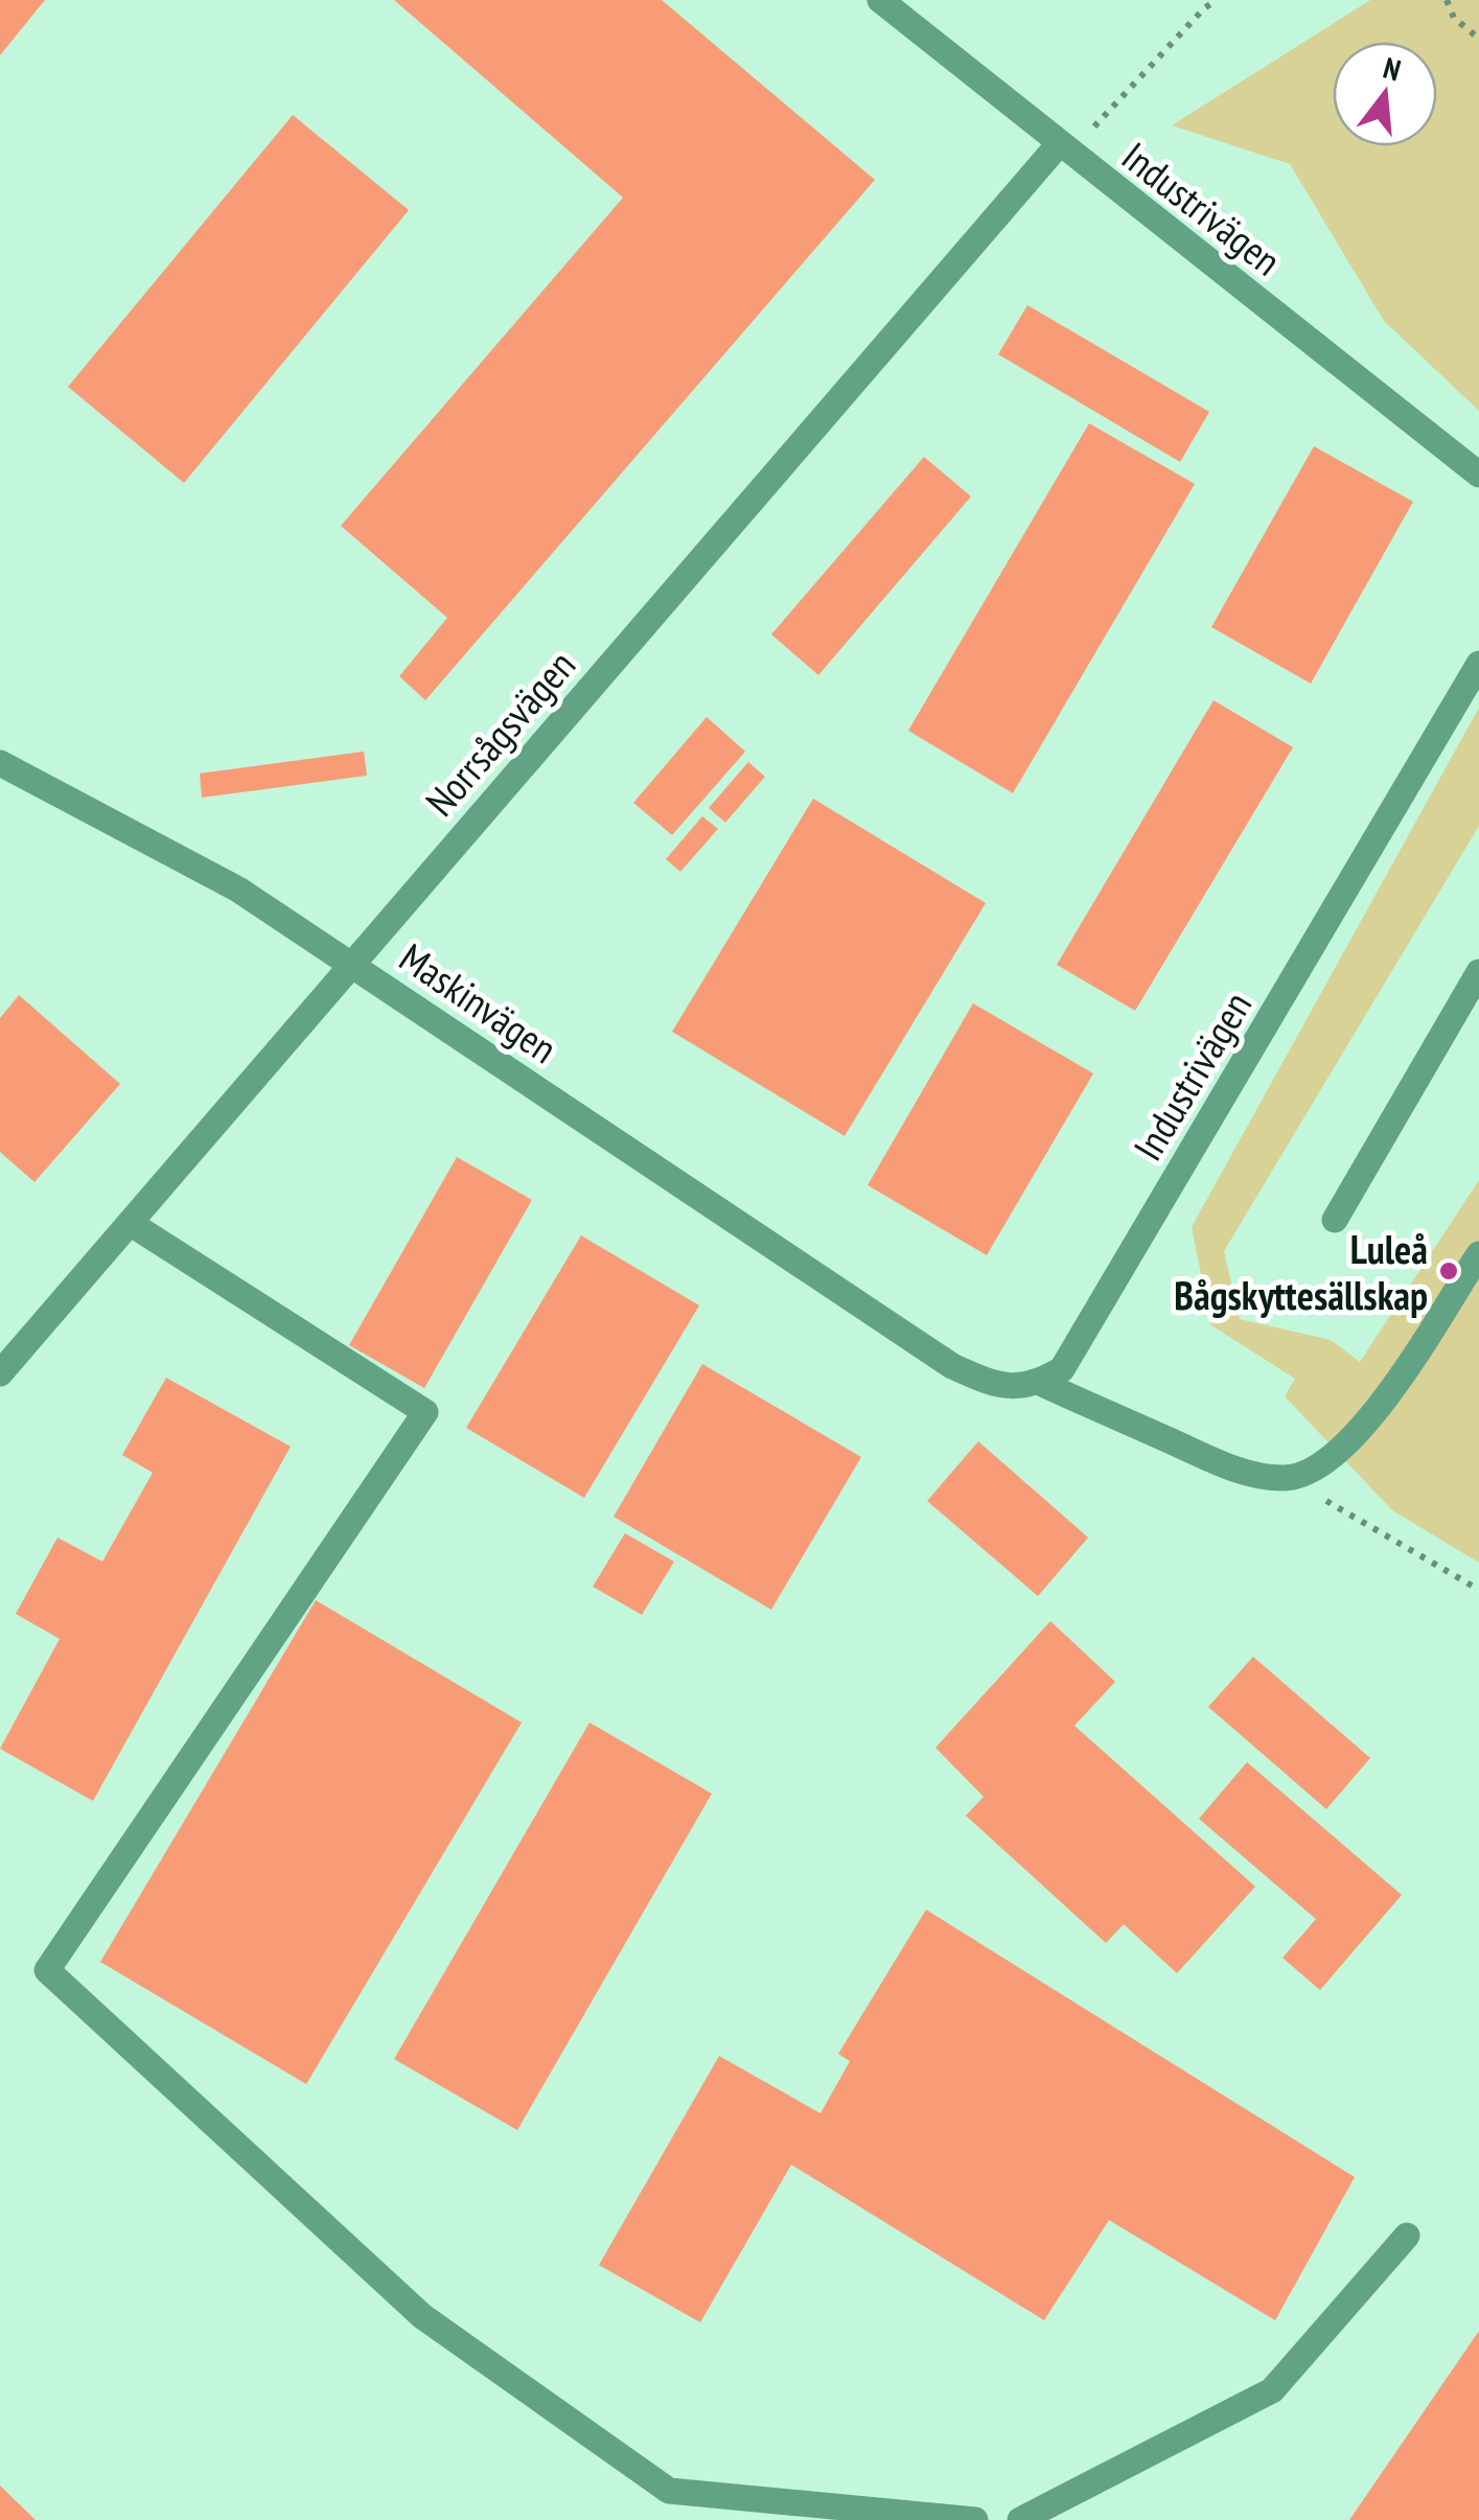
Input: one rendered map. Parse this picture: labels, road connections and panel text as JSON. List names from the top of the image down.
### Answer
{
  "streets": {
    "street": ["Industrivägen", "Norrsågsvägen", "Maskinvägen"]
  },
  "crossings": [
    ["Industrivägen", "Norrsågsvägen"],
    ["Industrivägen", "Maskinvägen"],
    ["Norrsågsvägen", "Maskinvägen"]
  ],
  "places": ["Luleå Bågskyttesällskap"],
  "north": "top"
}
